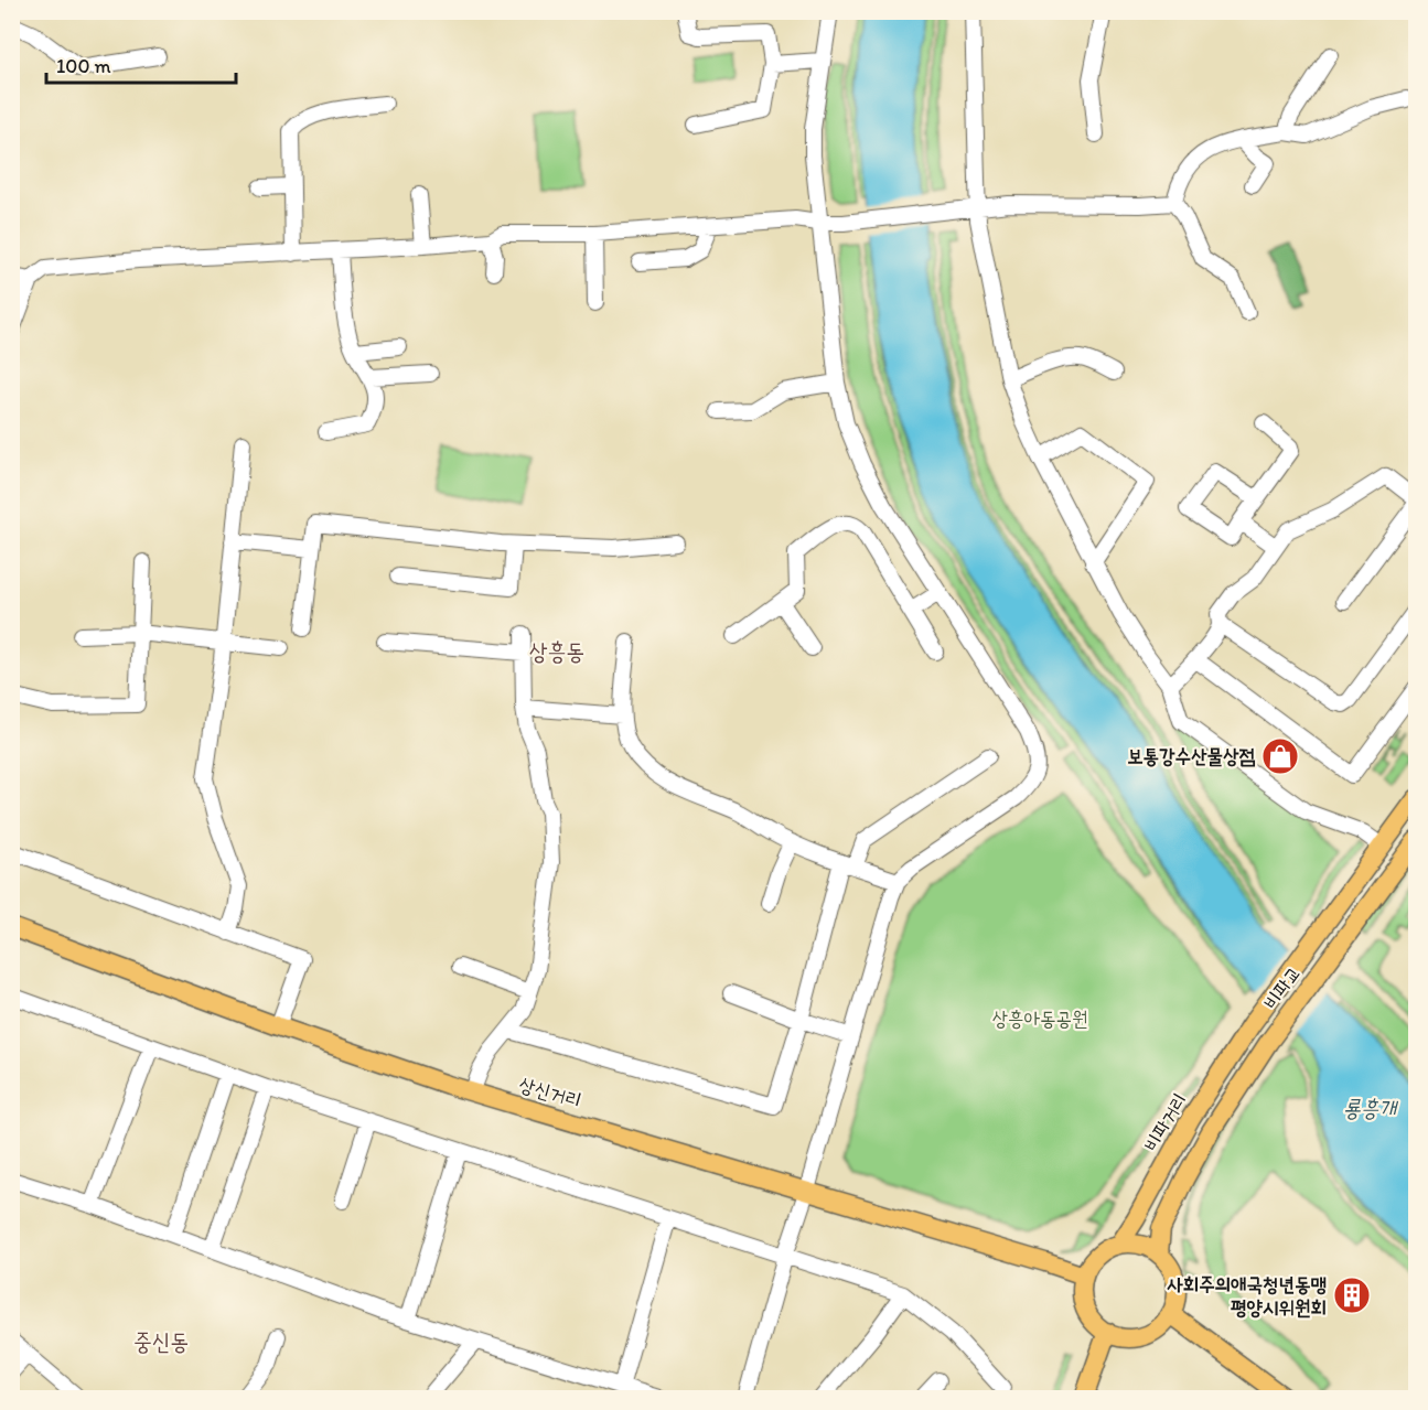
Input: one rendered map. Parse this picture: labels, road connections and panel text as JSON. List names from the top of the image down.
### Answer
{
  "streets": {
    "main road": ["비파교", "상신거리", "비파거리"]
  },
  "crossings": [
    ["비파교", "상신거리"],
    ["비파교", "비파거리"],
    ["상신거리", "비파거리"]
  ],
  "districts": ["상흥동", "중신동"],
  "water": ["룡흥개"],
  "parks": ["상흥아동공원"],
  "places": {
    "shop": ["보통강수산물상점"],
    "building": ["사회주의애국청년동맹 평양시위원회"]
  },
  "scale_bar": "100 m"
}
